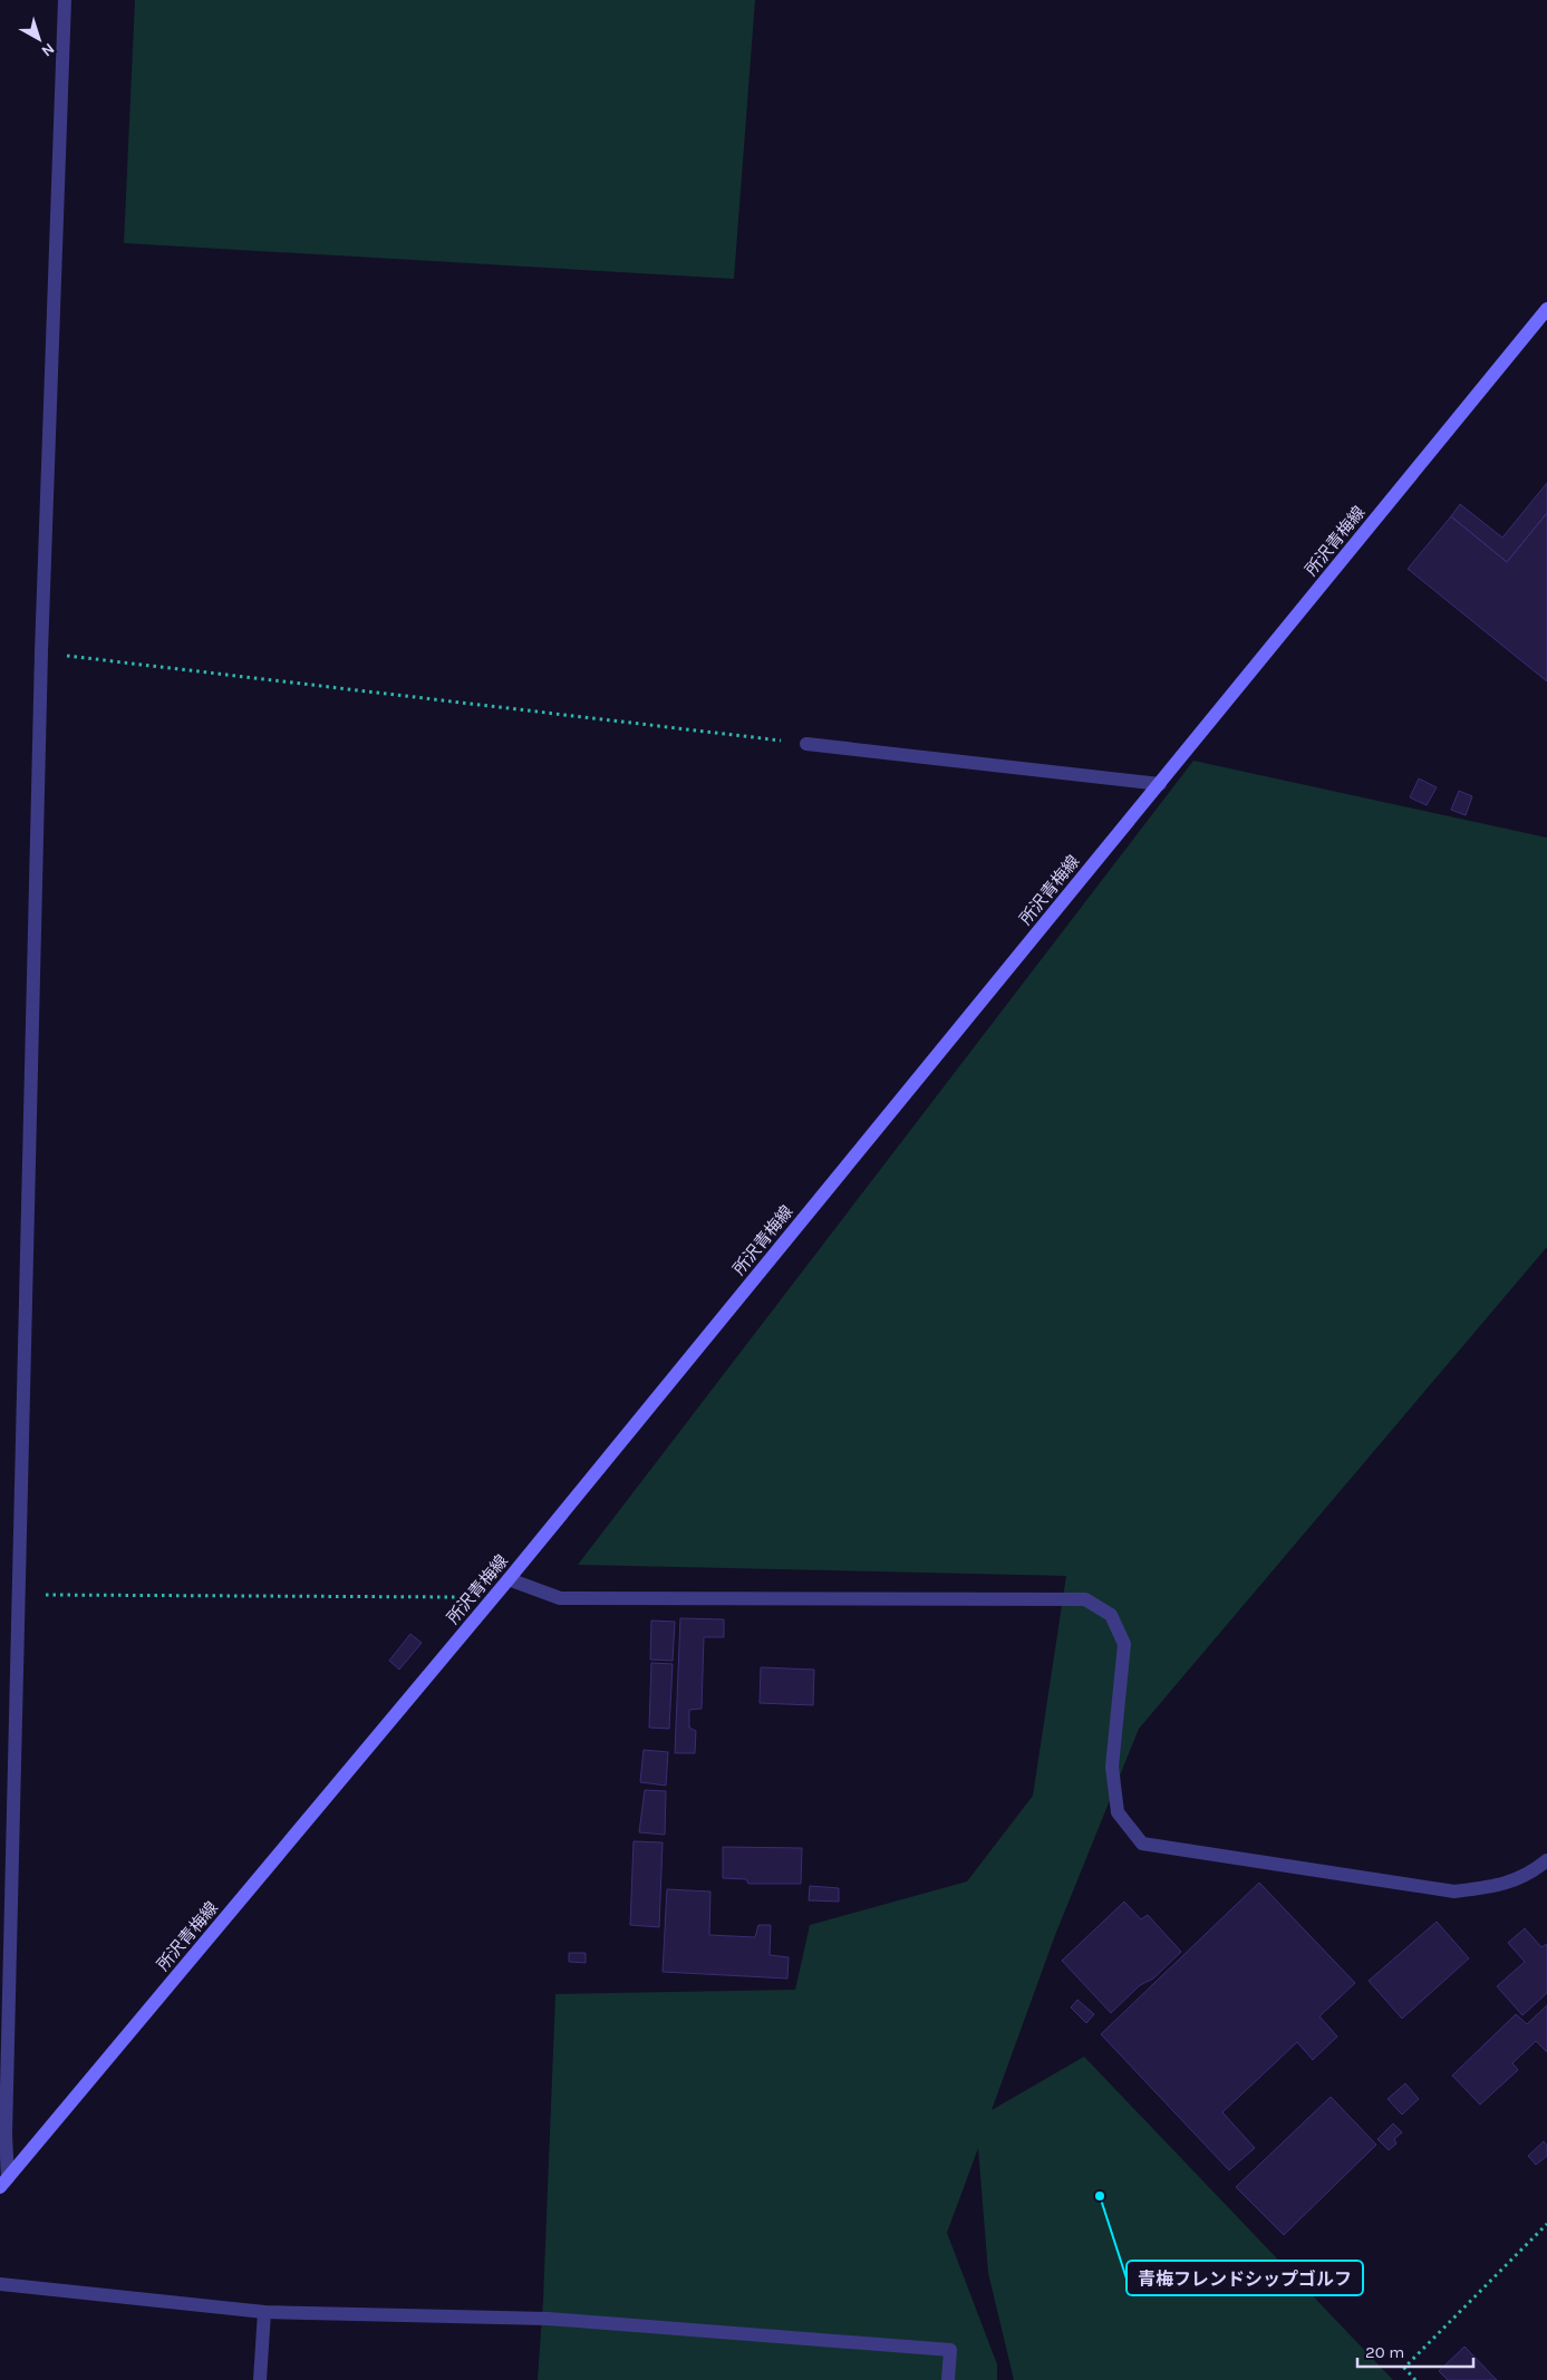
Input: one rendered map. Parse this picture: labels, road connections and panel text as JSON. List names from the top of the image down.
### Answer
{
  "streets": {
    "main road": ["所沢青梅線"]
  },
  "places": ["青梅フレンドシップゴルフ"],
  "scale_bar": "20 m",
  "north": "bottom right"
}
